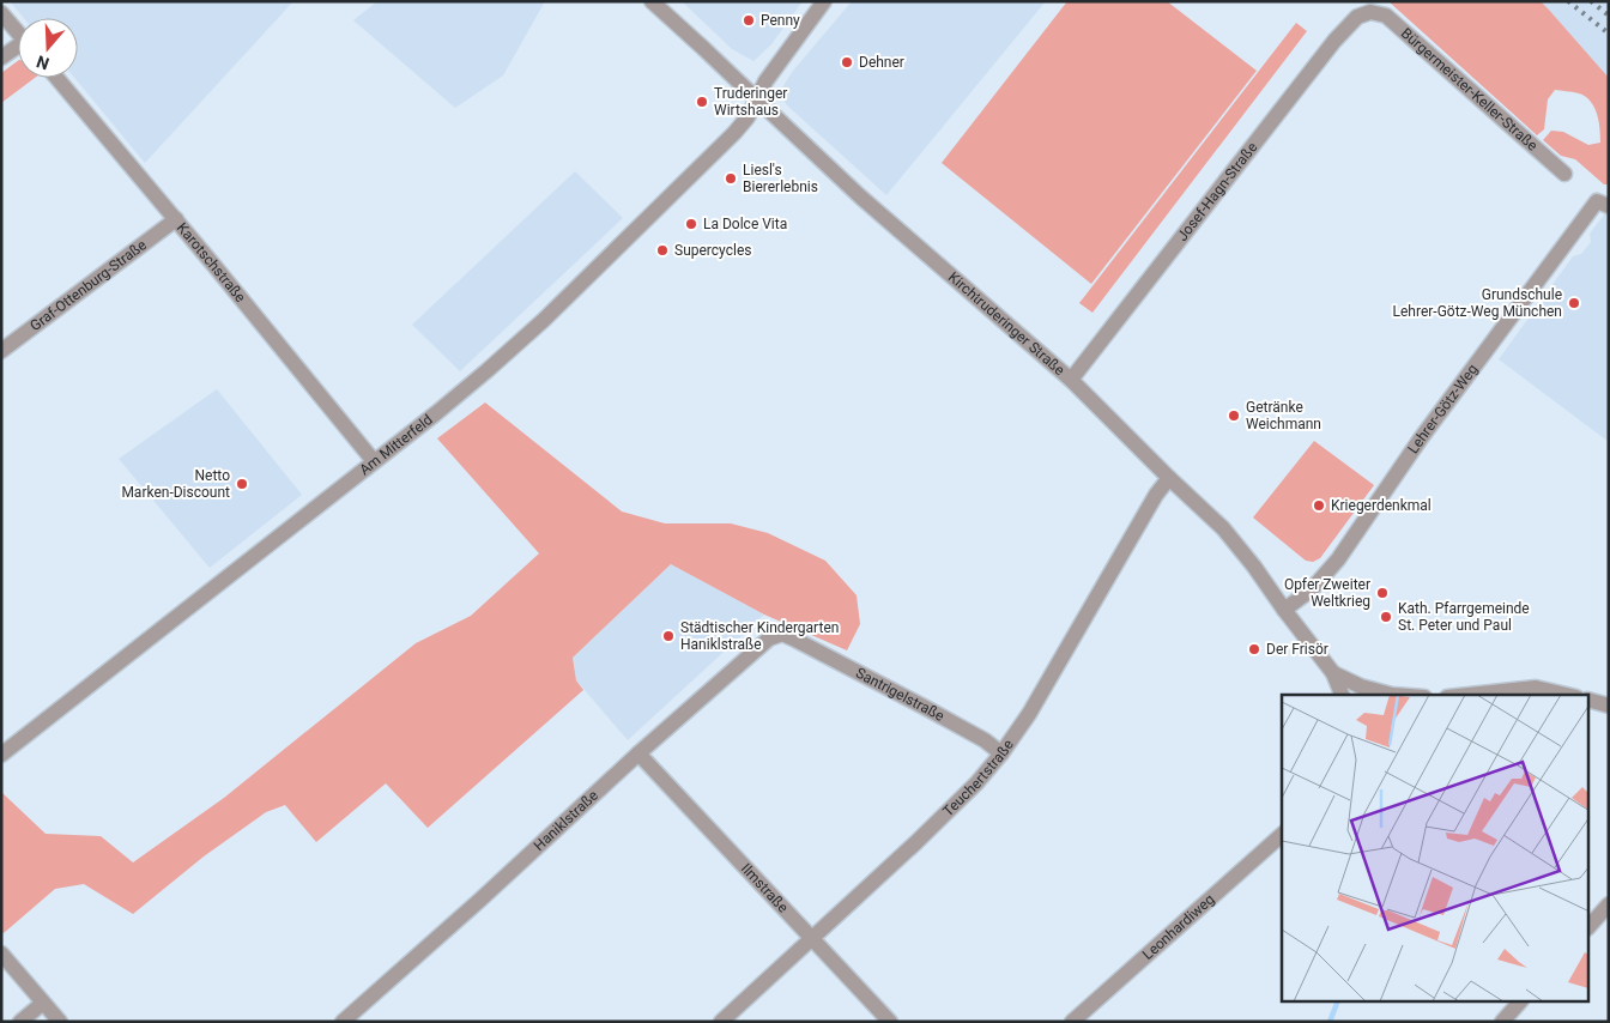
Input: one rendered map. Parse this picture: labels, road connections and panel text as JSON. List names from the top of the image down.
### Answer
{
  "streets": {
    "street": [
      "Bürgermeister-Keller-Straße",
      "Josef-Hagn-Straße",
      "Karotschstraße",
      "Graf-Ottenburg-Straße",
      "Kirchtruderinger Straße",
      "Lehrer-Götz-Weg",
      "Am Mitterfeld",
      "Santrigelstraße",
      "Teuchertstraße",
      "Haniklstraße",
      "Ilmstraße",
      "Leonhardiweg"
    ]
  },
  "crossings": [
    ["Bürgermeister-Keller-Straße", "Josef-Hagn-Straße"],
    ["Josef-Hagn-Straße", "Kirchtruderinger Straße"],
    ["Karotschstraße", "Graf-Ottenburg-Straße"],
    ["Karotschstraße", "Am Mitterfeld"],
    ["Kirchtruderinger Straße", "Lehrer-Götz-Weg"],
    ["Kirchtruderinger Straße", "Am Mitterfeld"],
    ["Kirchtruderinger Straße", "Teuchertstraße"],
    ["Santrigelstraße", "Teuchertstraße"],
    ["Santrigelstraße", "Haniklstraße"],
    ["Teuchertstraße", "Ilmstraße"],
    ["Haniklstraße", "Ilmstraße"]
  ],
  "places": [
    "Penny",
    "Dehner",
    "Truderinger Wirtshaus",
    "Liesl's Biererlebnis",
    "La Dolce Vita",
    "Supercycles",
    "Grundschule Lehrer-Götz-Weg München",
    "Getränke Weichmann",
    "Netto Marken-Discount",
    "Kriegerdenkmal",
    "Opfer Zweiter Weltkrieg",
    "Kath. Pfarrgemeinde St. Peter und Paul",
    "Städtischer Kindergarten Haniklstraße",
    "Der Frisör"
  ],
  "north": "bottom"
}
